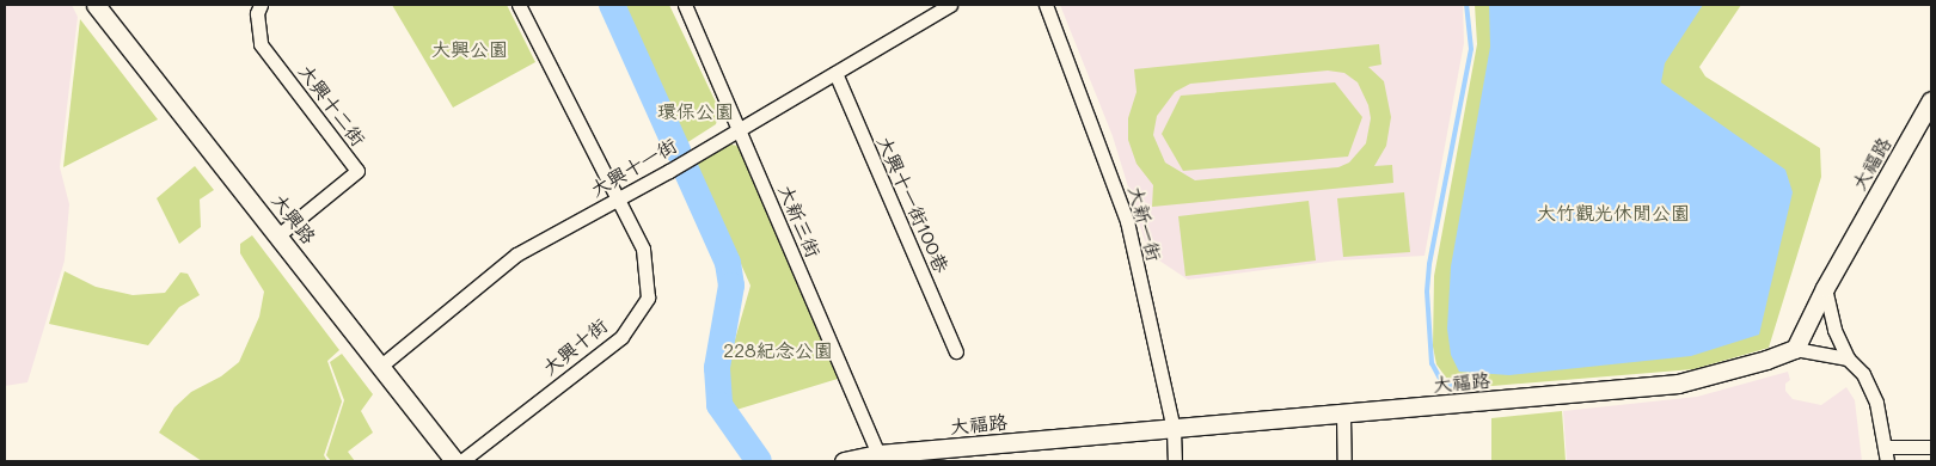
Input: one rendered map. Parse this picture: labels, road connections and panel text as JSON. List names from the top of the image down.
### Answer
{
  "streets": {
    "street": [
      "大興十二街",
      "大福路",
      "大興十一街",
      "大興十一街100巷",
      "大興路",
      "大新三街",
      "大新一街",
      "大興十街"
    ]
  },
  "crossings": [
    ["大興十二街", "大興路"],
    ["大福路", "大新三街"],
    ["大福路", "大新一街"],
    ["大興十一街", "大興十一街100巷"],
    ["大興十一街", "大興路"],
    ["大興十一街", "大新三街"],
    ["大興十一街", "大興十街"]
  ],
  "parks": [
    "大興公園",
    "環保公園",
    "大竹觀光休閒公園",
    "228紀念公園"
  ]
}
